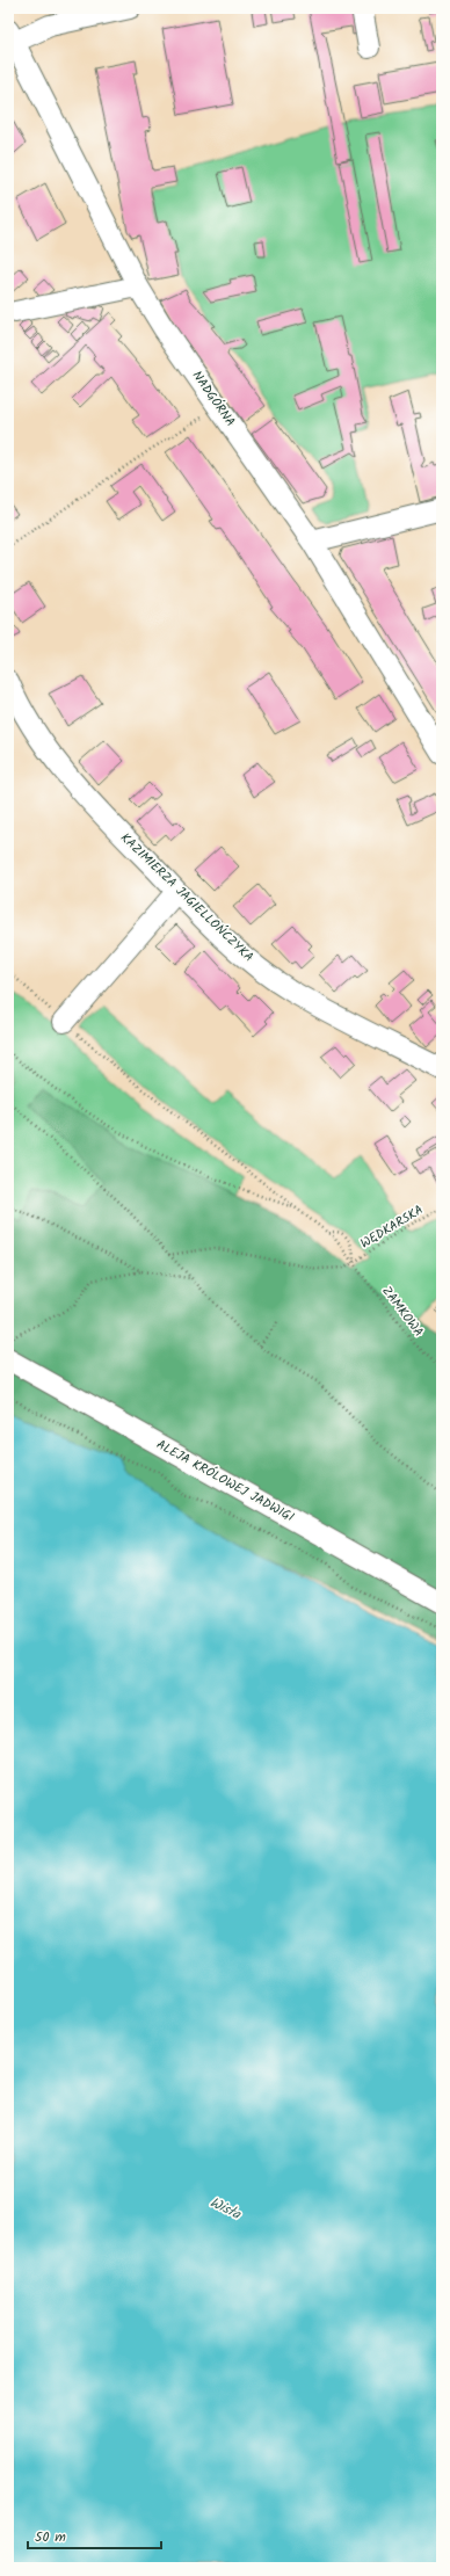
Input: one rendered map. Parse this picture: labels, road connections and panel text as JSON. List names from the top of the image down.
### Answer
{
  "streets": {
    "street": ["NADGÓRNA", "KAZIMIERZA JAGIELLOŃCZYKA", "ALEJA KRÓLOWEJ JADWIGI"],
    "path": ["WĘDKARSKA", "ZAMKOWA"]
  },
  "crossings": [
    ["WĘDKARSKA", "ZAMKOWA"]
  ],
  "water": ["Wisła"],
  "scale_bar": "50 m"
}
